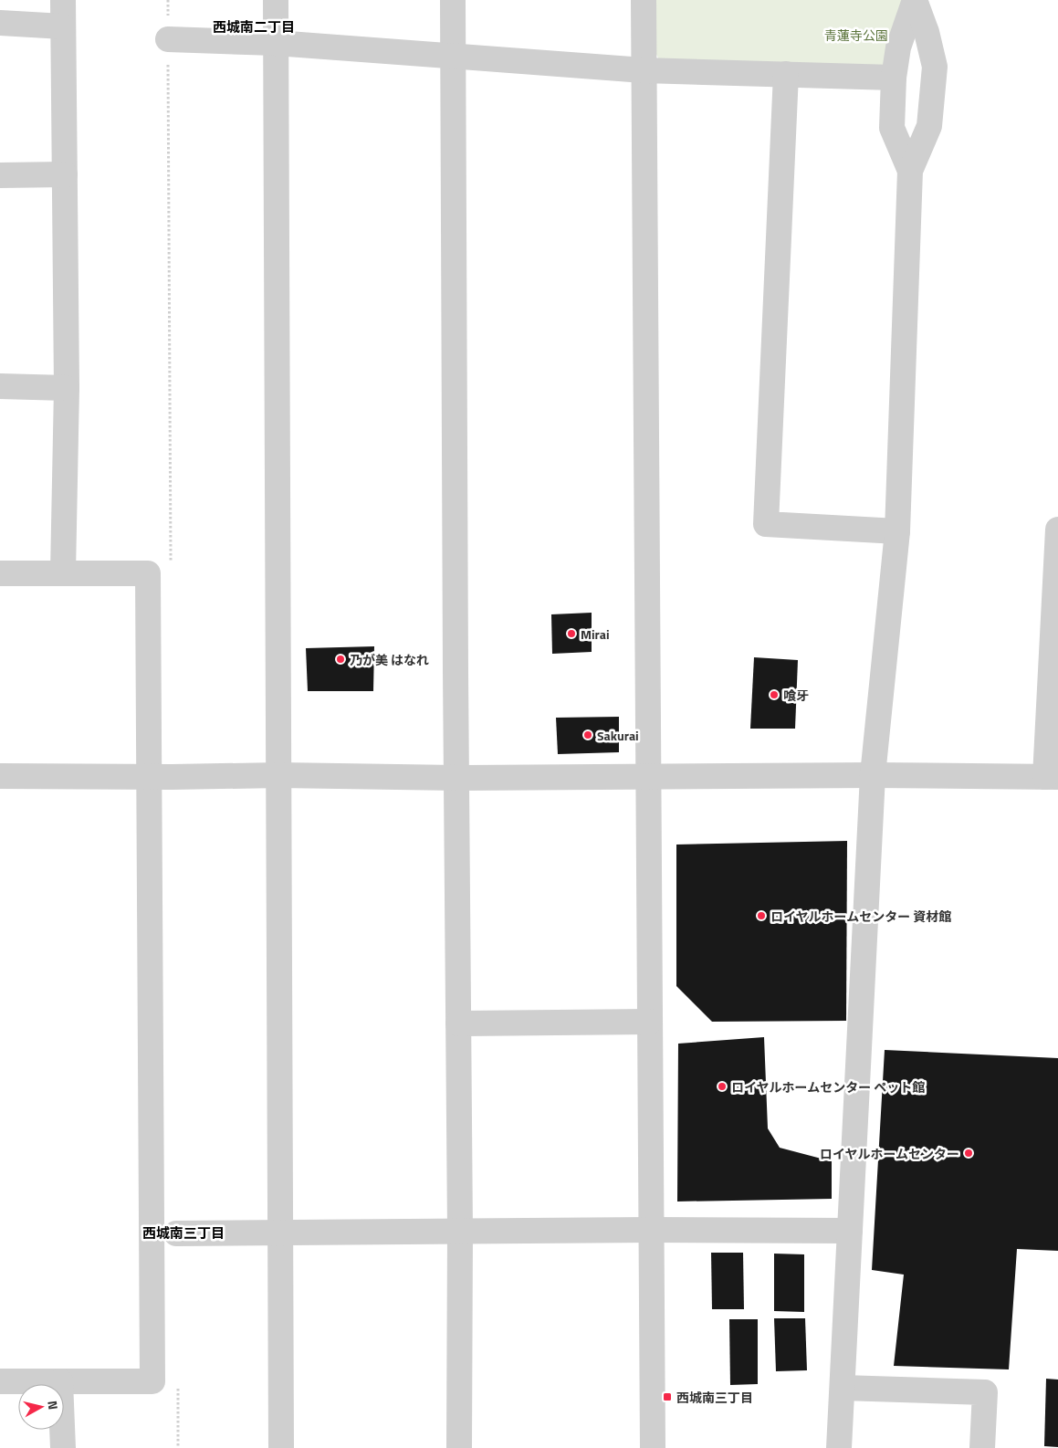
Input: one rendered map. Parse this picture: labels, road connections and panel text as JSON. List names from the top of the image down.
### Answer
{
  "districts": ["西城南二丁目", "西城南三丁目"],
  "parks": ["青蓮寺公園"],
  "places": {
    "other": [
      "Mirai",
      "乃が美 はなれ",
      "喰牙",
      "Sakurai",
      "ロイヤルホームセンター 資材館",
      "ロイヤルホームセンター ペット館",
      "ロイヤルホームセンター"
    ],
    "transit": ["西城南三丁目"]
  },
  "north": "right"
}
